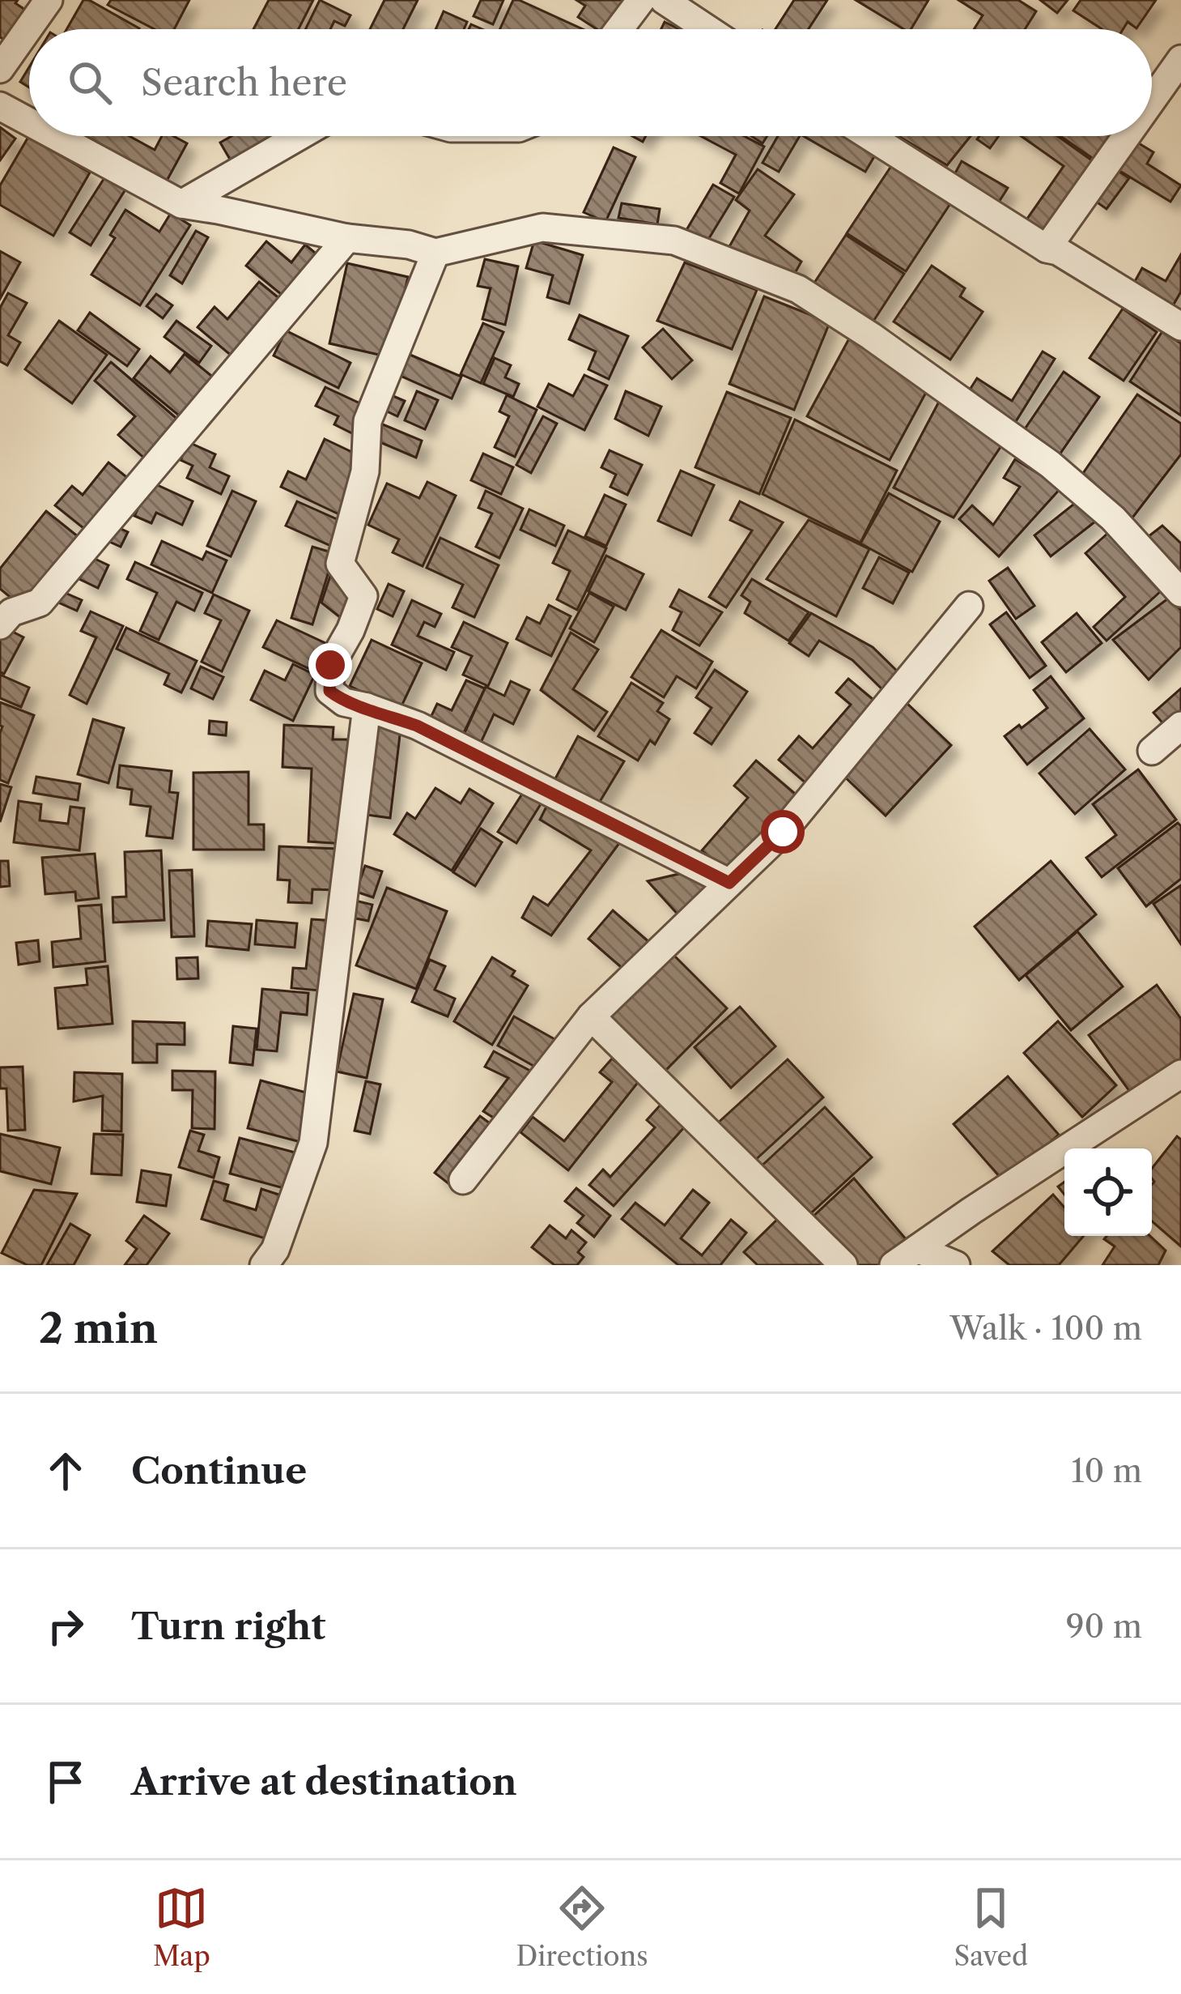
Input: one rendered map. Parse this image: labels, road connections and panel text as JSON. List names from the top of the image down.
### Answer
{
  "page": {
    "search": "Search here",
    "heading": ["2 min", "Walk · 100 m"],
    "list": [
      ["Continue", "10 m"],
      ["Turn right", "90 m"],
      "Arrive at destination"
    ],
    "nav": ["Map", "Directions", "Saved"]
  }
}
